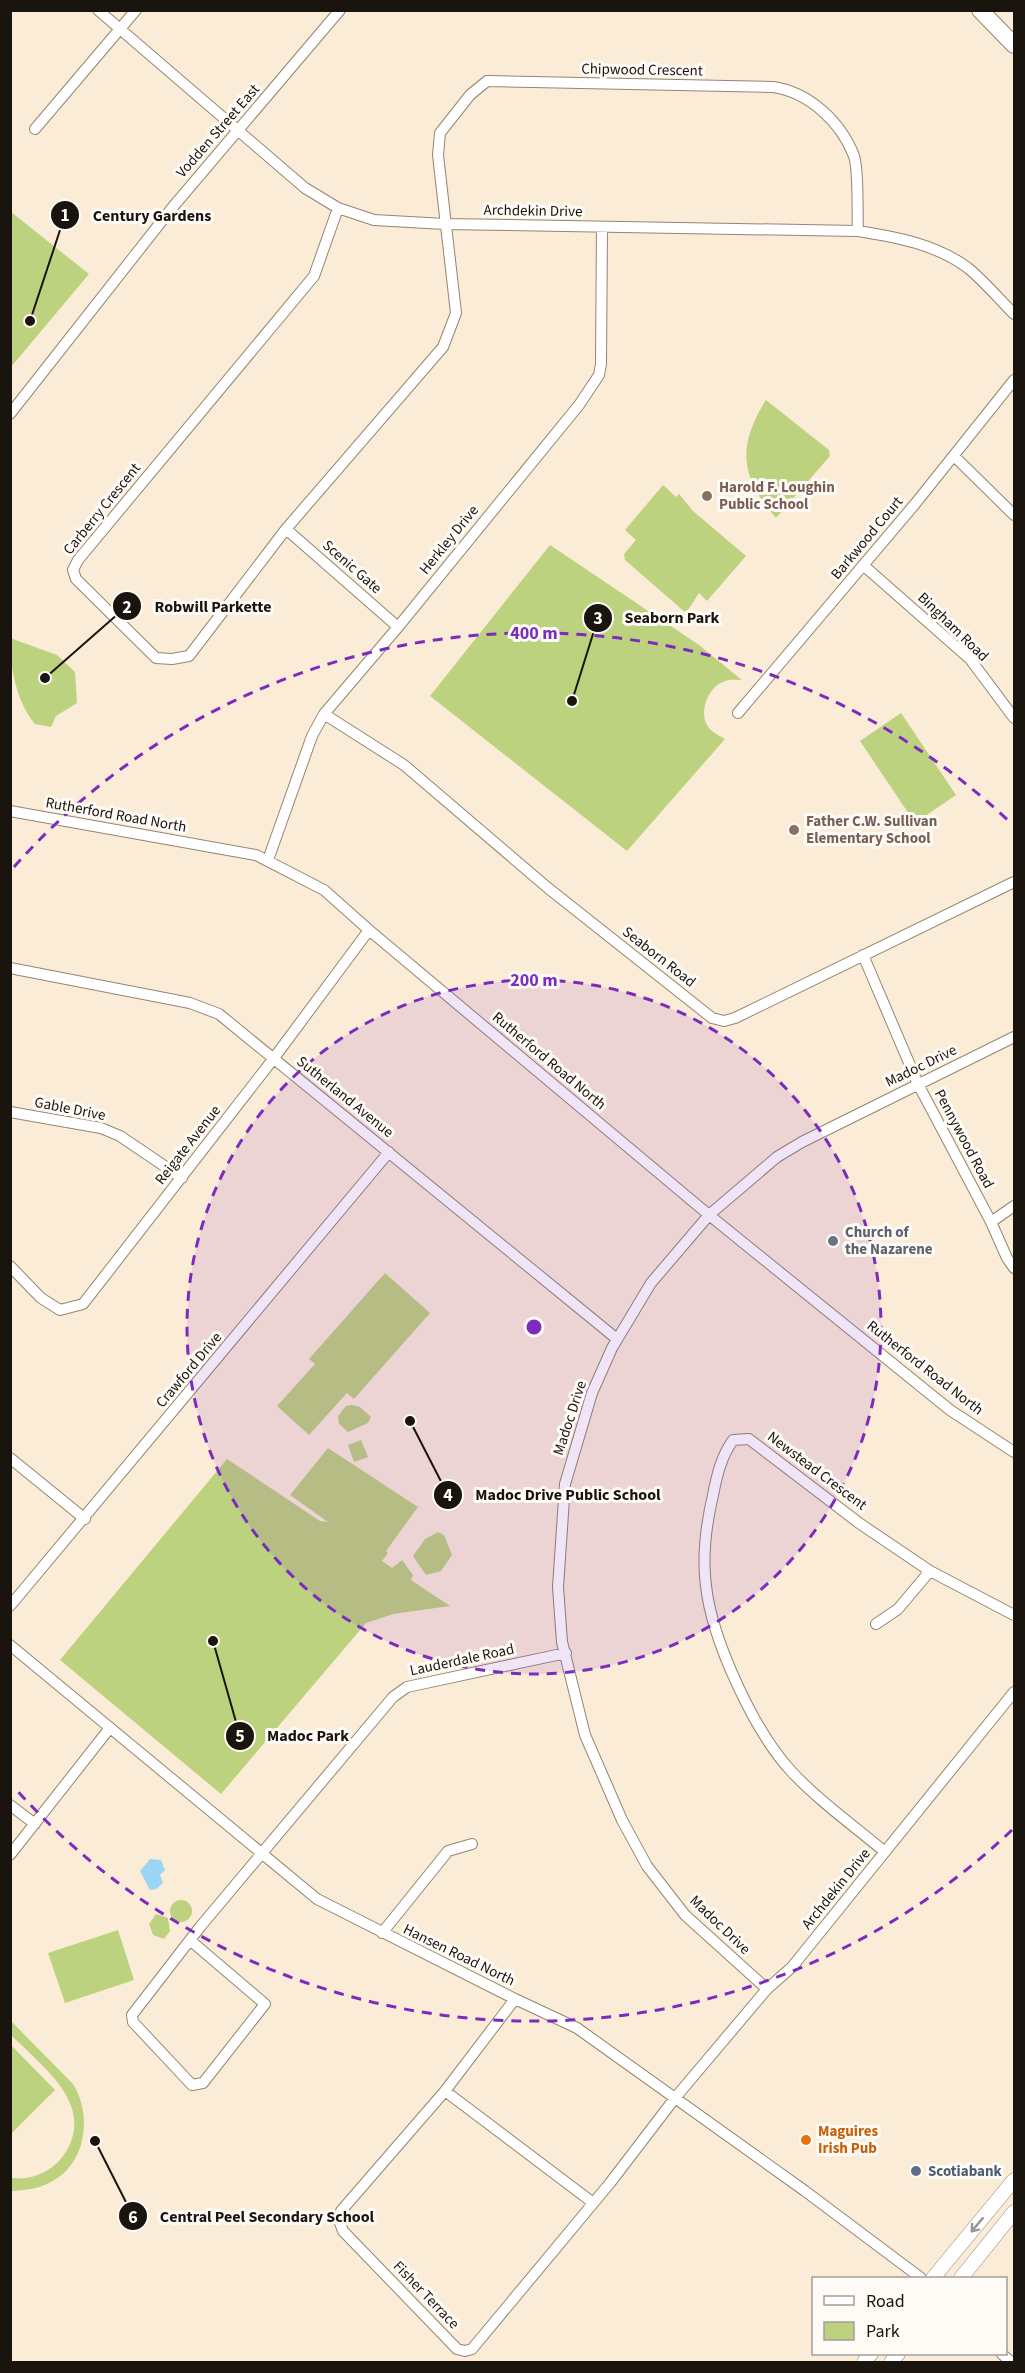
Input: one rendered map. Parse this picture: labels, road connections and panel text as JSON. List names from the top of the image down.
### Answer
{
  "streets": {
    "street": [
      "Chipwood Crescent",
      "Vodden Street East",
      "Archdekin Drive",
      "Carberry Crescent",
      "Barkwood Court",
      "Herkley Drive",
      "Scenic Gate",
      "Bingham Road",
      "Rutherford Road North",
      "Seaborn Road",
      "Madoc Drive",
      "Sutherland Avenue",
      "Gable Drive",
      "Pennywood Road",
      "Reigate Avenue",
      "Crawford Drive",
      "Newstead Crescent",
      "Lauderdale Road",
      "Hansen Road North",
      "Fisher Terrace"
    ]
  },
  "crossings": [
    ["Chipwood Crescent", "Archdekin Drive"],
    ["Chipwood Crescent", "Carberry Crescent"],
    ["Vodden Street East", "Archdekin Drive"],
    ["Archdekin Drive", "Carberry Crescent"],
    ["Archdekin Drive", "Herkley Drive"],
    ["Archdekin Drive", "Madoc Drive"],
    ["Archdekin Drive", "Newstead Crescent"],
    ["Archdekin Drive", "Hansen Road North"],
    ["Archdekin Drive", "Fisher Terrace"],
    ["Carberry Crescent", "Scenic Gate"],
    ["Barkwood Court", "Bingham Road"],
    ["Herkley Drive", "Scenic Gate"],
    ["Herkley Drive", "Rutherford Road North"],
    ["Herkley Drive", "Seaborn Road"],
    ["Rutherford Road North", "Madoc Drive"],
    ["Rutherford Road North", "Reigate Avenue"],
    ["Seaborn Road", "Pennywood Road"],
    ["Madoc Drive", "Sutherland Avenue"],
    ["Madoc Drive", "Pennywood Road"],
    ["Madoc Drive", "Lauderdale Road"],
    ["Sutherland Avenue", "Reigate Avenue"],
    ["Sutherland Avenue", "Crawford Drive"],
    ["Gable Drive", "Reigate Avenue"],
    ["Lauderdale Road", "Hansen Road North"],
    ["Hansen Road North", "Fisher Terrace"]
  ],
  "places": [
    "Century Gardens",
    "Harold F. Loughin Public School",
    "Robwill Parkette",
    "Seaborn Park",
    "Father C.W. Sullivan Elementary School",
    "Church of the Nazarene",
    "Madoc Drive Public School",
    "Madoc Park",
    "Maguires Irish Pub",
    "Central Peel Secondary School",
    "Scotiabank"
  ],
  "legend": ["Road", "Park"],
  "rings": ["400 m", "200 m"]
}
